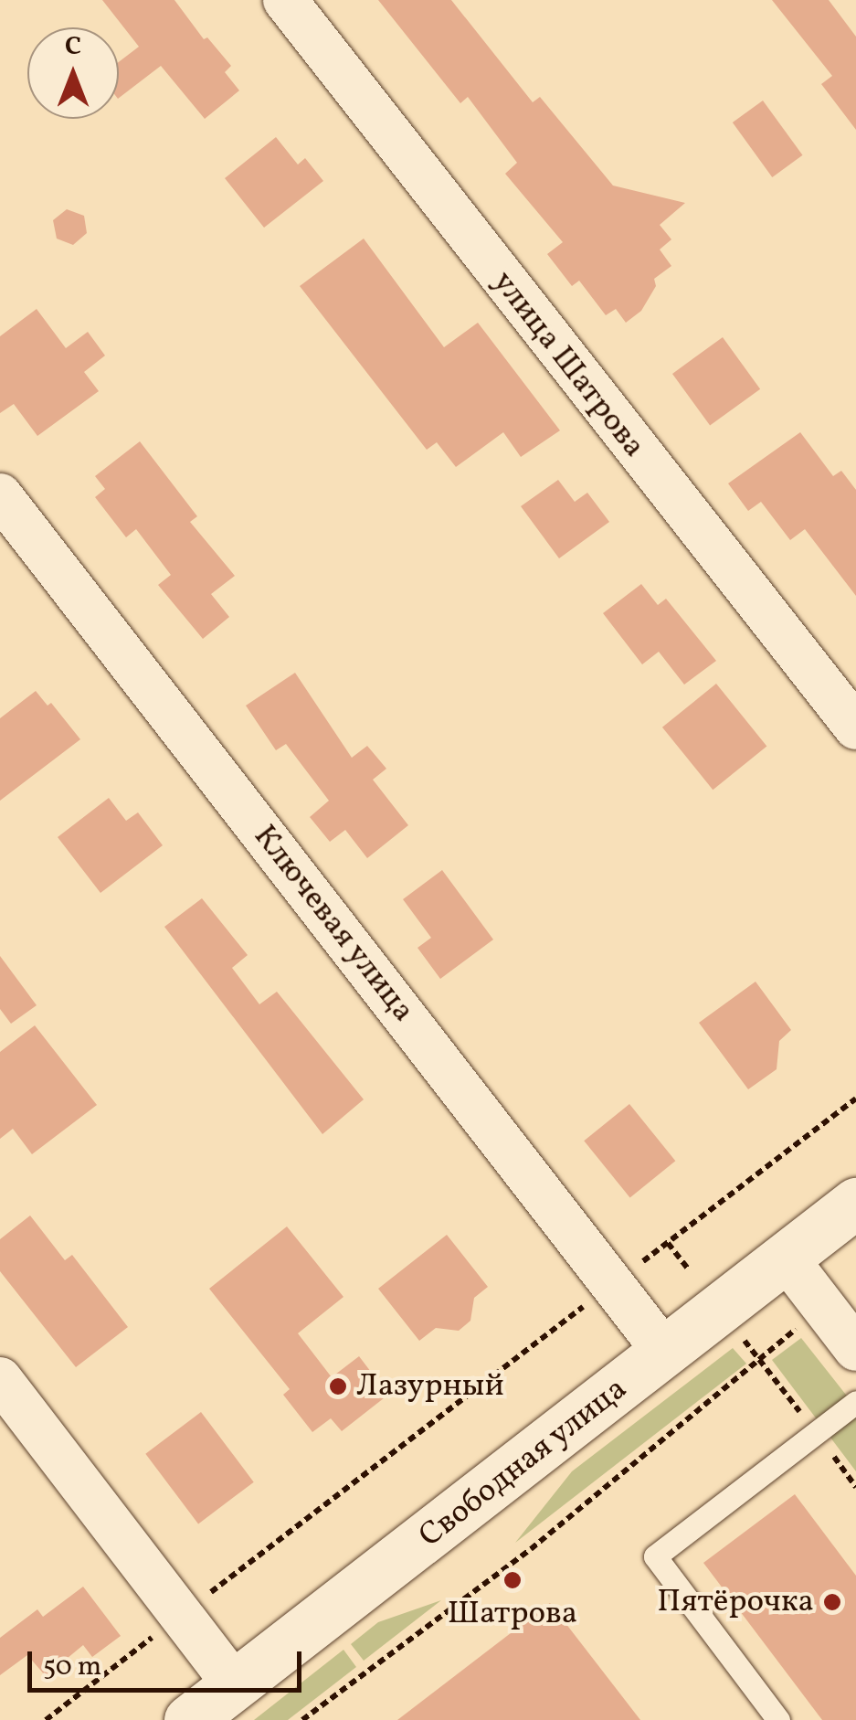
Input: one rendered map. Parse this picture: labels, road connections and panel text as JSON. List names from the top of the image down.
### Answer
{
  "streets": {
    "main road": ["Свободная улица"],
    "street": ["улица Шатрова", "Ключевая улица"]
  },
  "crossings": [
    ["Ключевая улица", "Свободная улица"]
  ],
  "places": ["Лазурный", "Шатрова", "Пятёрочка"],
  "scale_bar": "50 m",
  "north": "top"
}
